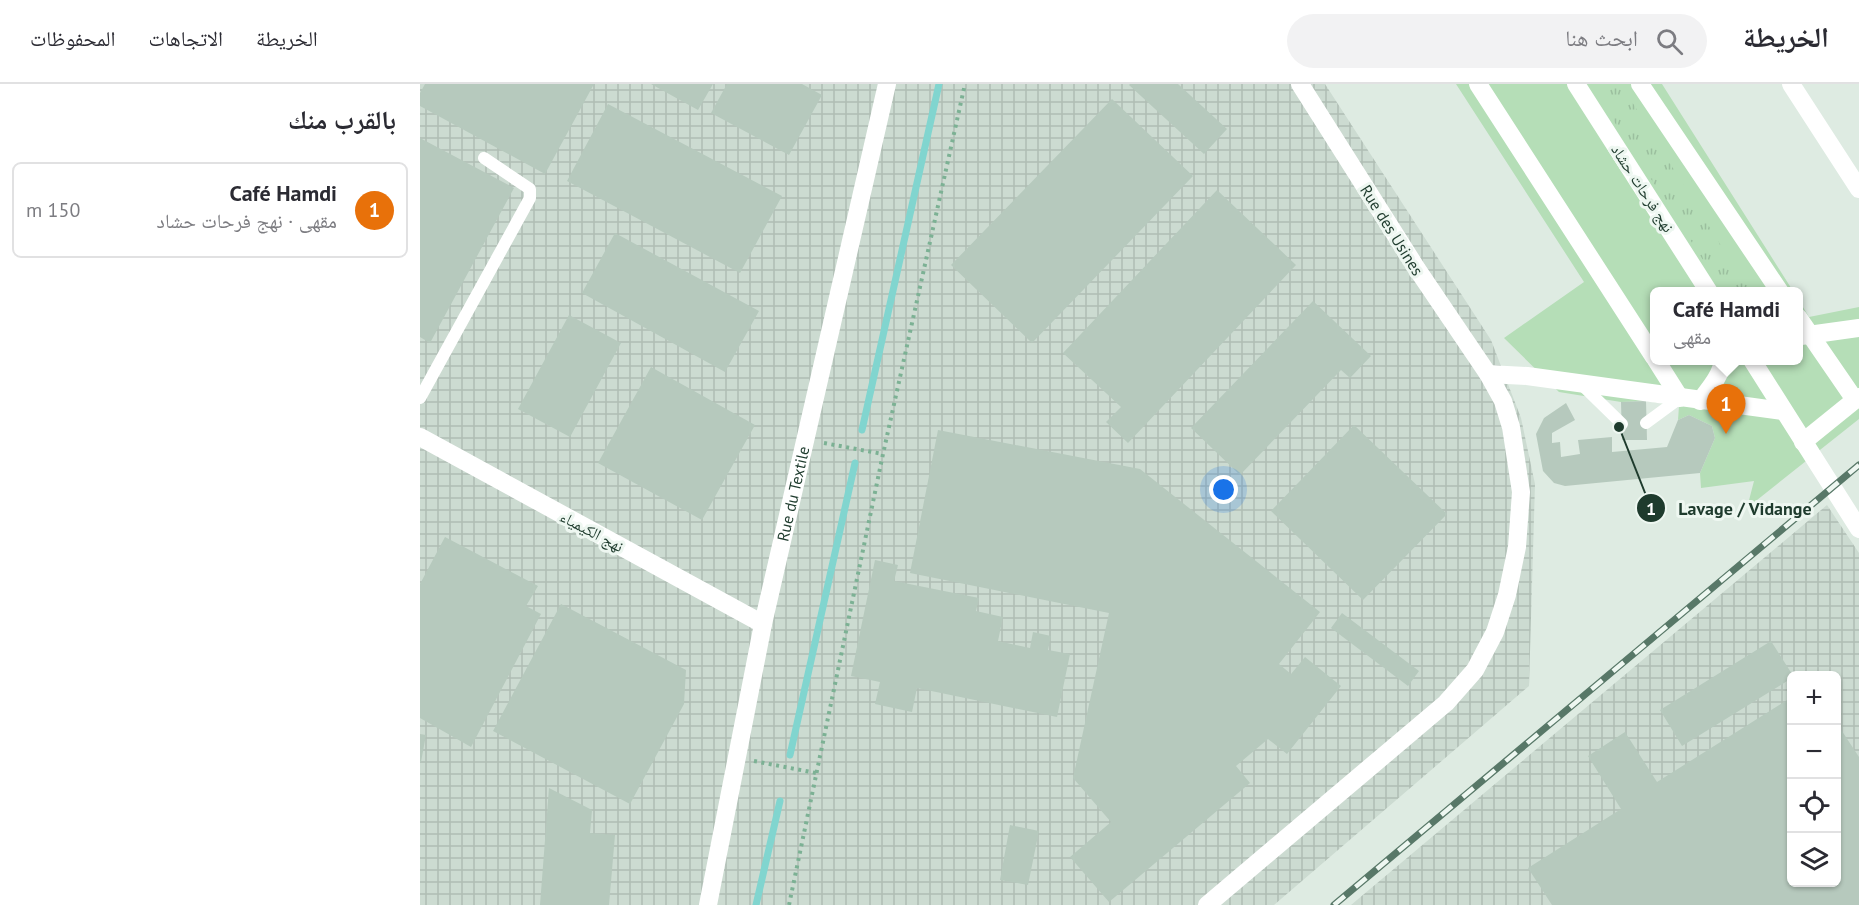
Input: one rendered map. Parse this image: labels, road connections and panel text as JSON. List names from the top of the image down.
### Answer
{
  "streets": {
    "street": [
      "نهج فرحات حشاد",
      "Rue des Usines",
      "Rue du Textile",
      "نهج الكيمياء"
    ]
  },
  "crossings": [
    ["Rue du Textile", "نهج الكيمياء"]
  ],
  "places": ["Lavage / Vidange"],
  "page": {
    "header": "الخريطة",
    "search": "ابحث هنا",
    "nav": ["الخريطة", "الاتجاهات", "المحفوظات"],
    "heading": "بالقرب منك",
    "list": [
      {
        "mark": "1",
        "name": "Café Hamdi",
        "note": "مقهى · نهج فرحات حشاد",
        "value": "150 m"
      }
    ],
    "popup": ["Café Hamdi", "مقهى"],
    "pins": "1",
    "map_buttons": ["+", "−"]
  }
}
